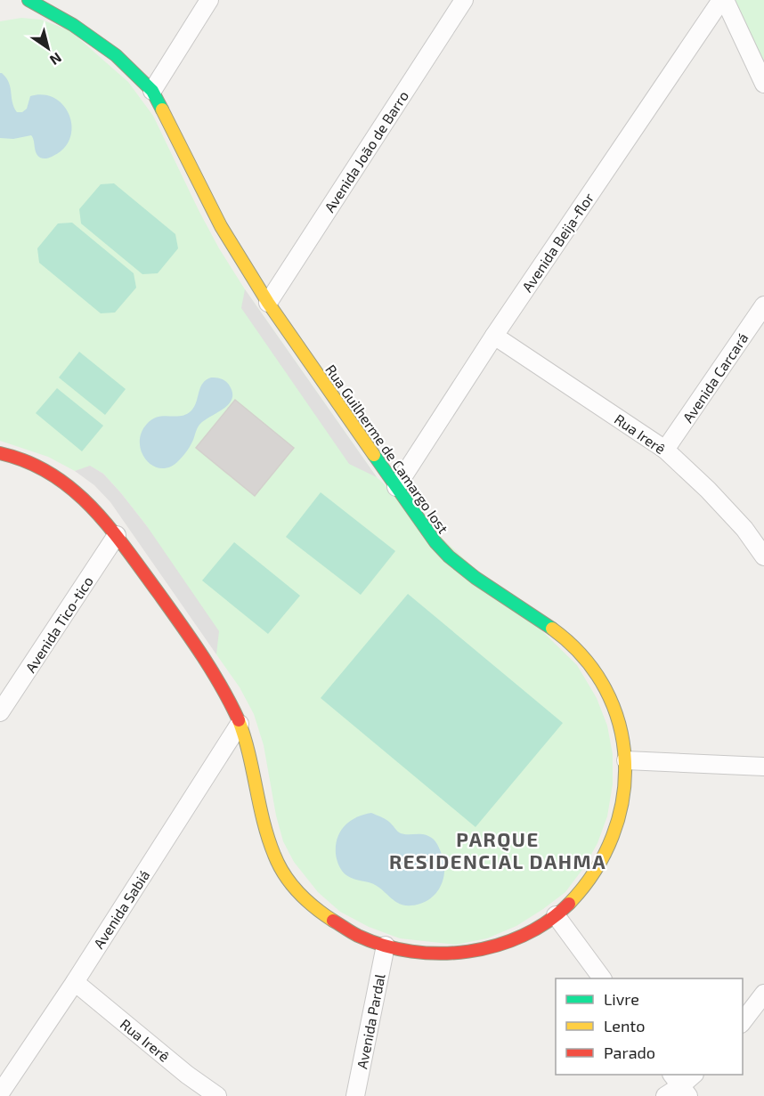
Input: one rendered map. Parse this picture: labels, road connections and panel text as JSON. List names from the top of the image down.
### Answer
{
  "streets": {
    "street": [
      "Avenida João de Barro",
      "Avenida Beija-flor",
      "Avenida Carcará",
      "Rua Irerê",
      "Rua Guilherme de Camargo Iost",
      "Avenida Tico-tico",
      "Avenida Sabiá",
      "Avenida Pardal"
    ]
  },
  "crossings": [
    ["Avenida João de Barro", "Rua Guilherme de Camargo Iost"],
    ["Avenida Beija-flor", "Rua Irerê"],
    ["Avenida Beija-flor", "Rua Guilherme de Camargo Iost"],
    ["Avenida Carcará", "Rua Irerê"],
    ["Rua Irerê", "Avenida Sabiá"],
    ["Rua Guilherme de Camargo Iost", "Avenida Tico-tico"],
    ["Rua Guilherme de Camargo Iost", "Avenida Sabiá"],
    ["Rua Guilherme de Camargo Iost", "Avenida Pardal"]
  ],
  "districts": ["PARQUE RESIDENCIAL DAHMA"],
  "legend": ["Livre", "Lento", "Parado"],
  "north": "bottom right"
}
